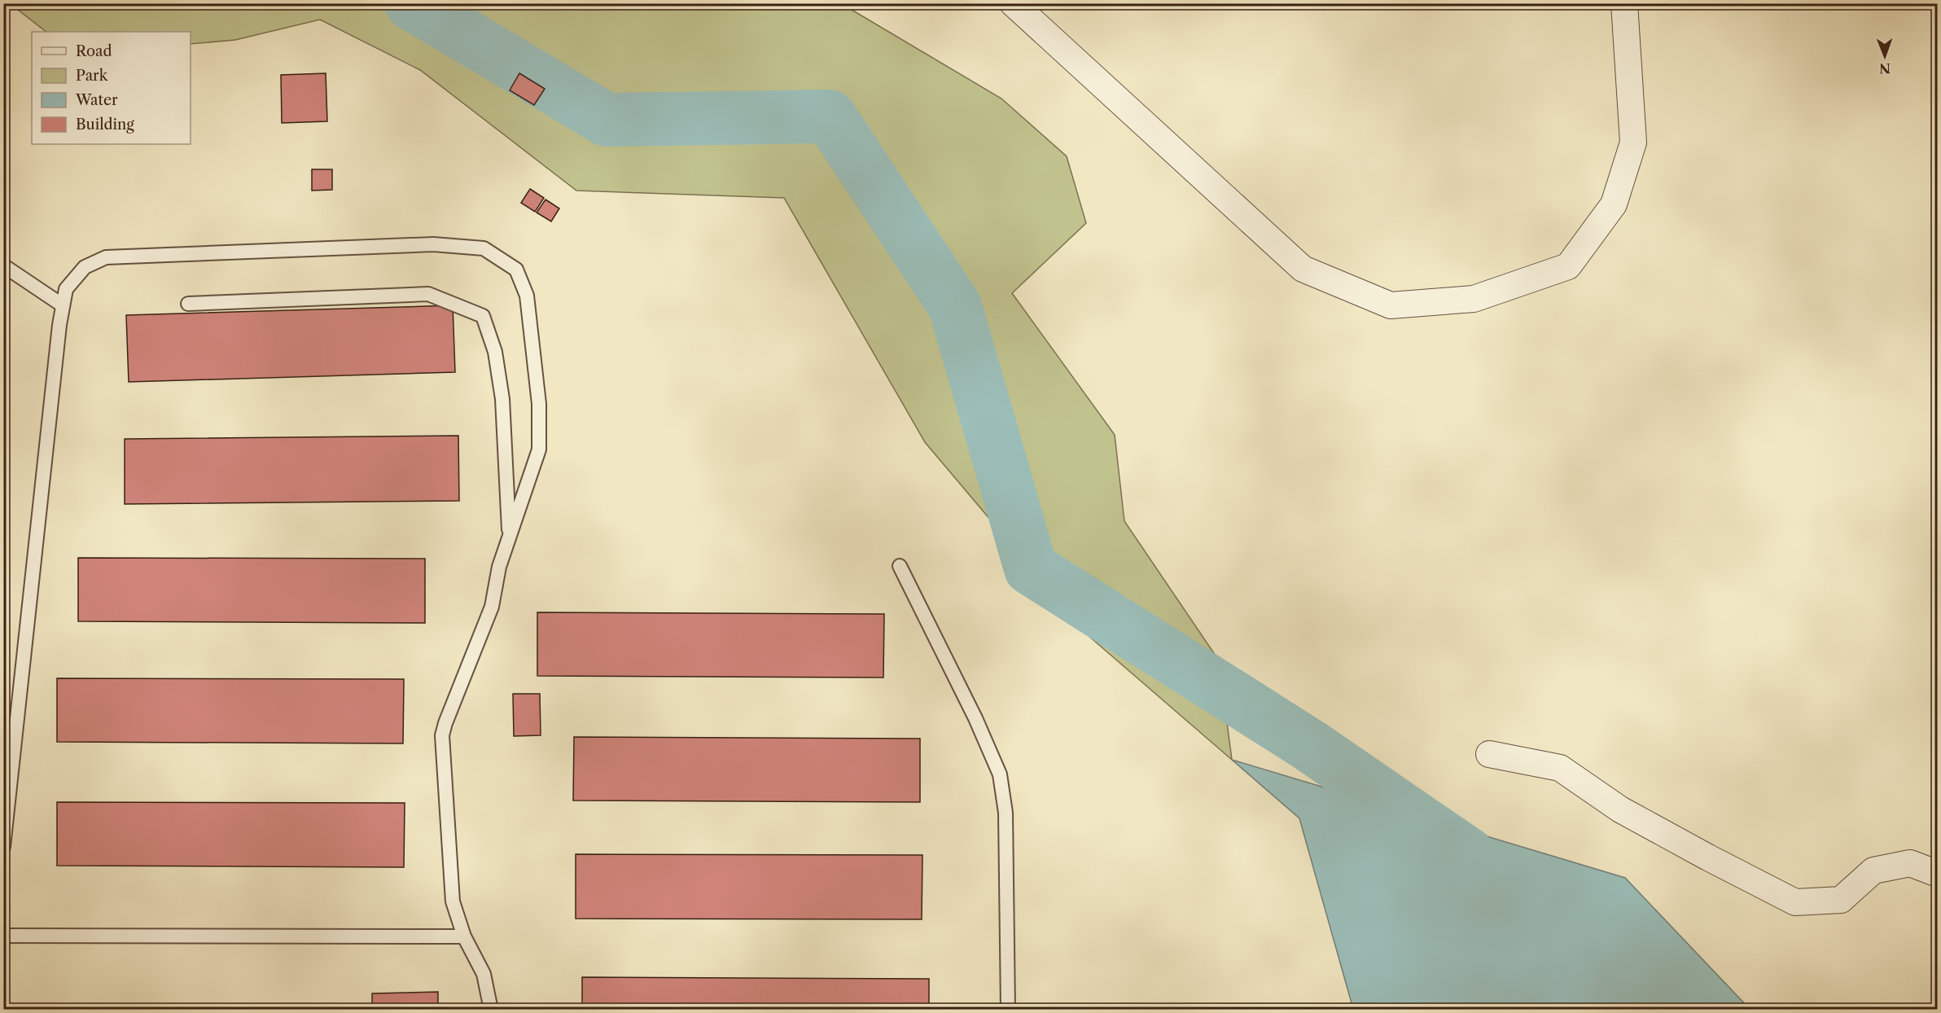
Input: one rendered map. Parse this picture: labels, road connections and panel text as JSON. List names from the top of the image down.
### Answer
{
  "legend": [
    "Road",
    "Park",
    "Water",
    "Building"
  ],
  "north": "bottom"
}
